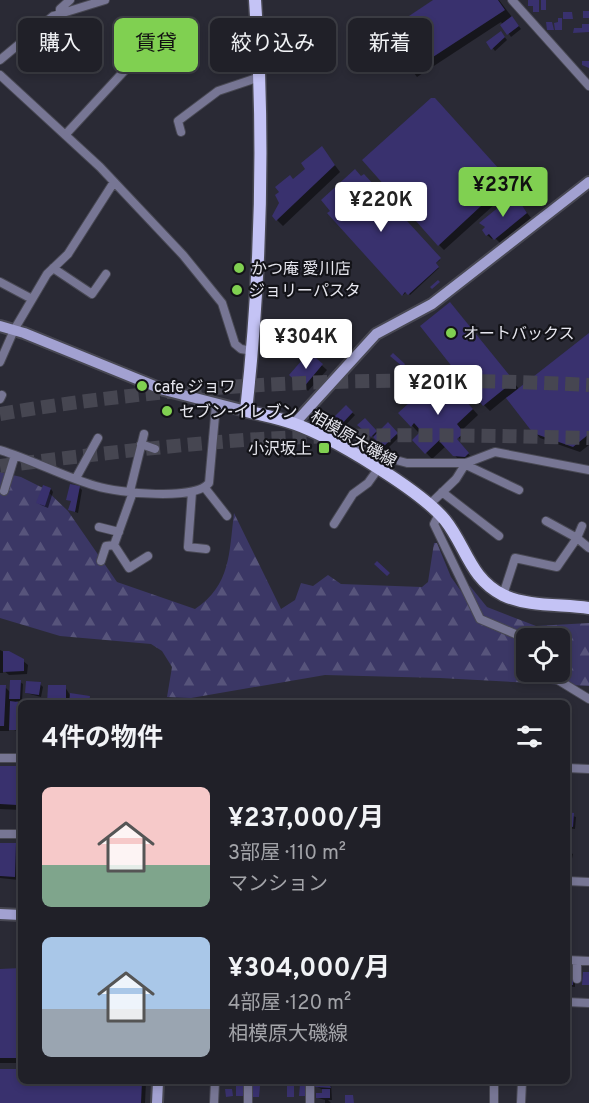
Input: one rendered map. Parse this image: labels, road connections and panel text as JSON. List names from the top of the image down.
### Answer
{
  "streets": {
    "main road": ["相模原大磯線"]
  },
  "places": {
    "other": [
      "かつ庵 愛川店",
      "ジョリーパスタ",
      "オートバックス",
      "cafe ジョワ",
      "セブン-イレブン"
    ],
    "transit": ["小沢坂上"]
  },
  "page": {
    "chip": [
      "購入",
      "賃貸",
      "絞り込み",
      "新着"
    ],
    "price": [
      "¥237K",
      "¥220K",
      "¥304K",
      "¥201K"
    ],
    "heading": "4件の物件",
    "list": [
      {
        "name": "¥237,000/月",
        "note": "3部屋 · 110 m² · マンション"
      },
      {
        "name": "¥304,000/月",
        "note": "4部屋 · 120 m² · 相模原大磯線"
      }
    ]
  }
}
